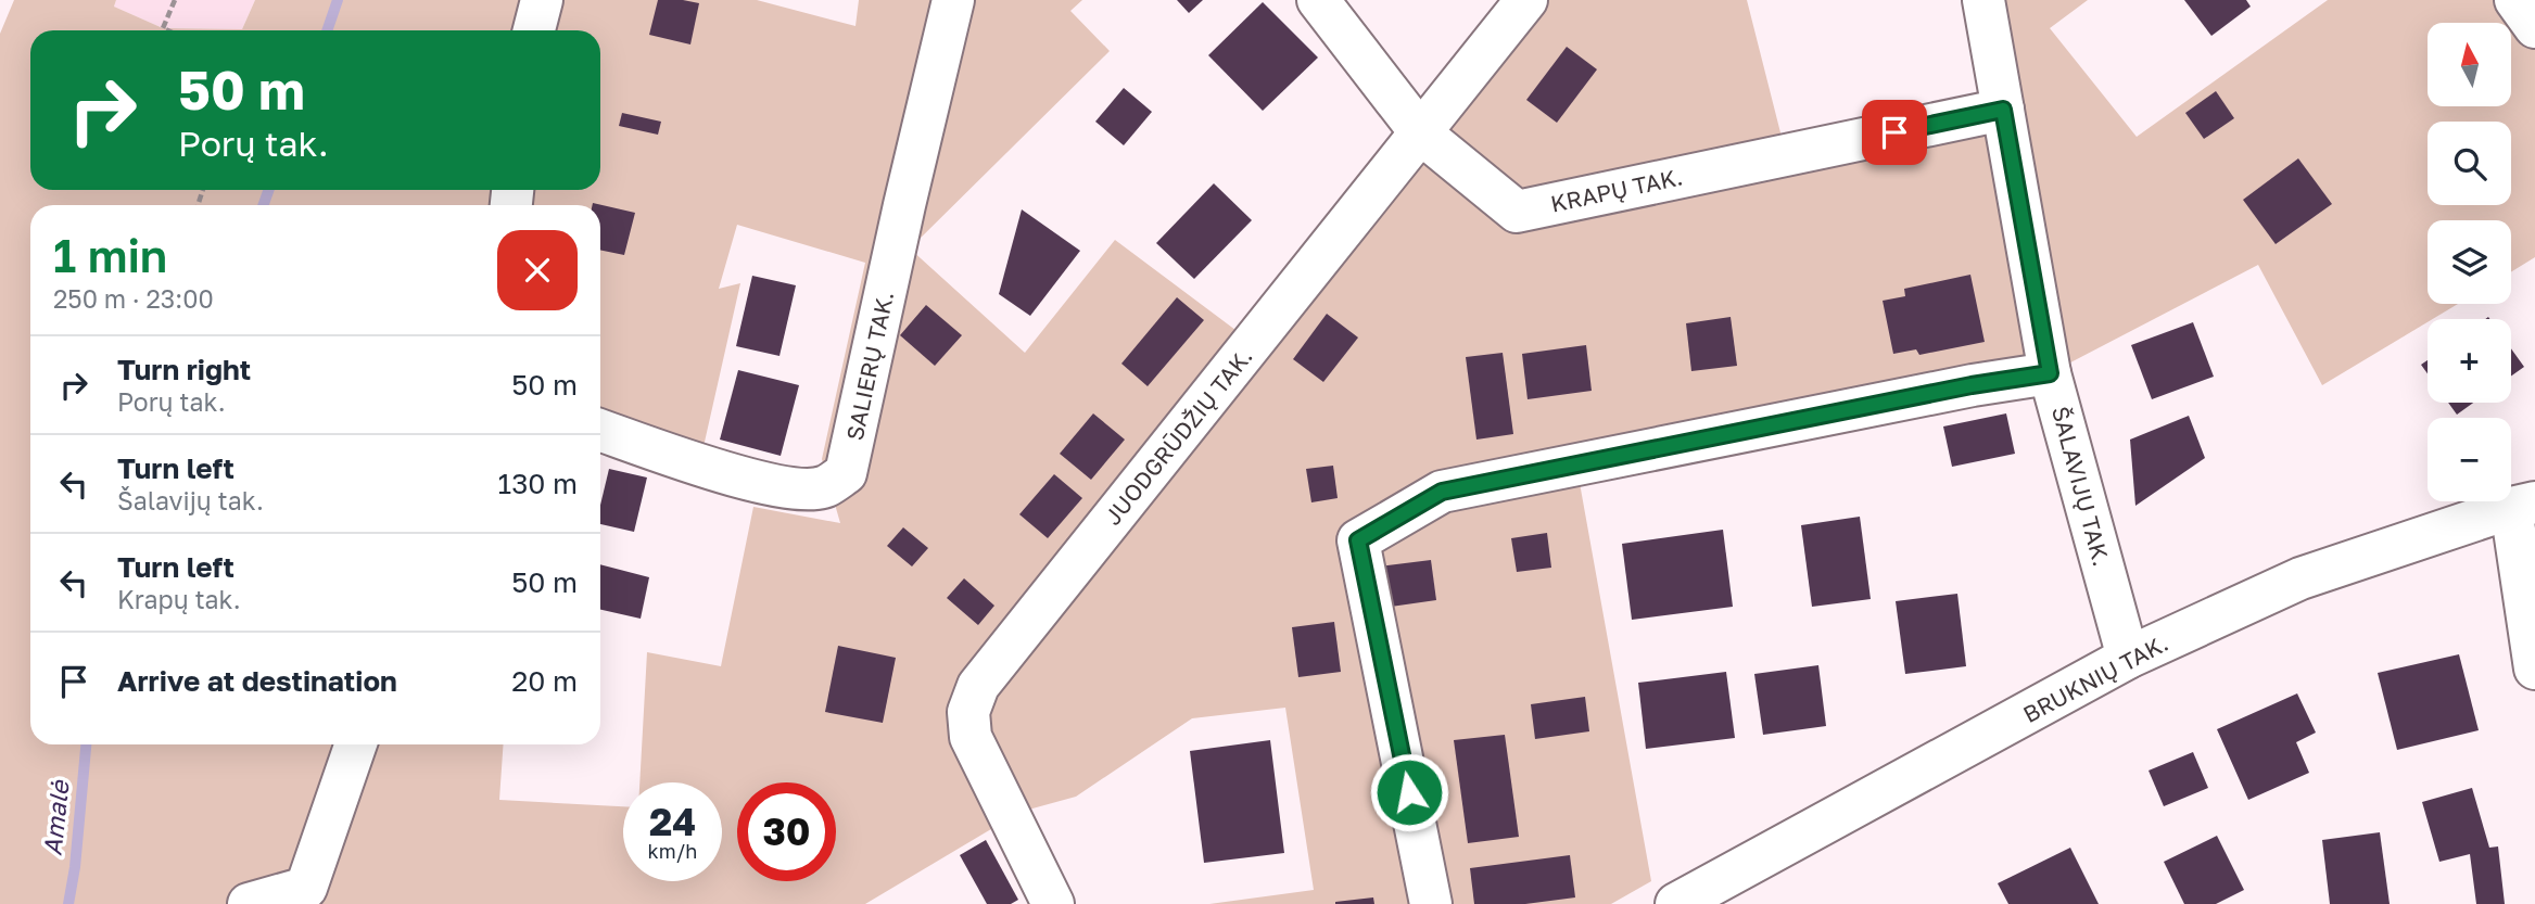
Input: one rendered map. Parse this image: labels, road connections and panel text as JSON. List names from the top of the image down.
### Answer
{
  "streets": {
    "street": [
      "KRAPŲ TAK.",
      "SALIERŲ TAK.",
      "JUODGRŪDŽIŲ TAK.",
      "ŠALAVIJŲ TAK.",
      "BRUKNIŲ TAK."
    ]
  },
  "crossings": [
    ["KRAPŲ TAK.", "JUODGRŪDŽIŲ TAK."],
    ["KRAPŲ TAK.", "ŠALAVIJŲ TAK."],
    ["ŠALAVIJŲ TAK.", "BRUKNIŲ TAK."]
  ],
  "water": ["Amalė"],
  "north": "top",
  "page": {
    "map_buttons": ["+", "−"],
    "turn": ["50 m", "Porų tak."],
    "heading": ["1 min", "250 m · 23:00"],
    "list": [
      {
        "name": "Turn right",
        "note": "Porų tak.",
        "value": "50 m"
      },
      {
        "name": "Turn left",
        "note": "Šalavijų tak.",
        "value": "130 m"
      },
      {
        "name": "Turn left",
        "note": "Krapų tak.",
        "value": "50 m"
      },
      {
        "name": "Arrive at destination",
        "value": "20 m"
      }
    ],
    "speed": "24 km/h",
    "limit": "30"
  }
}
